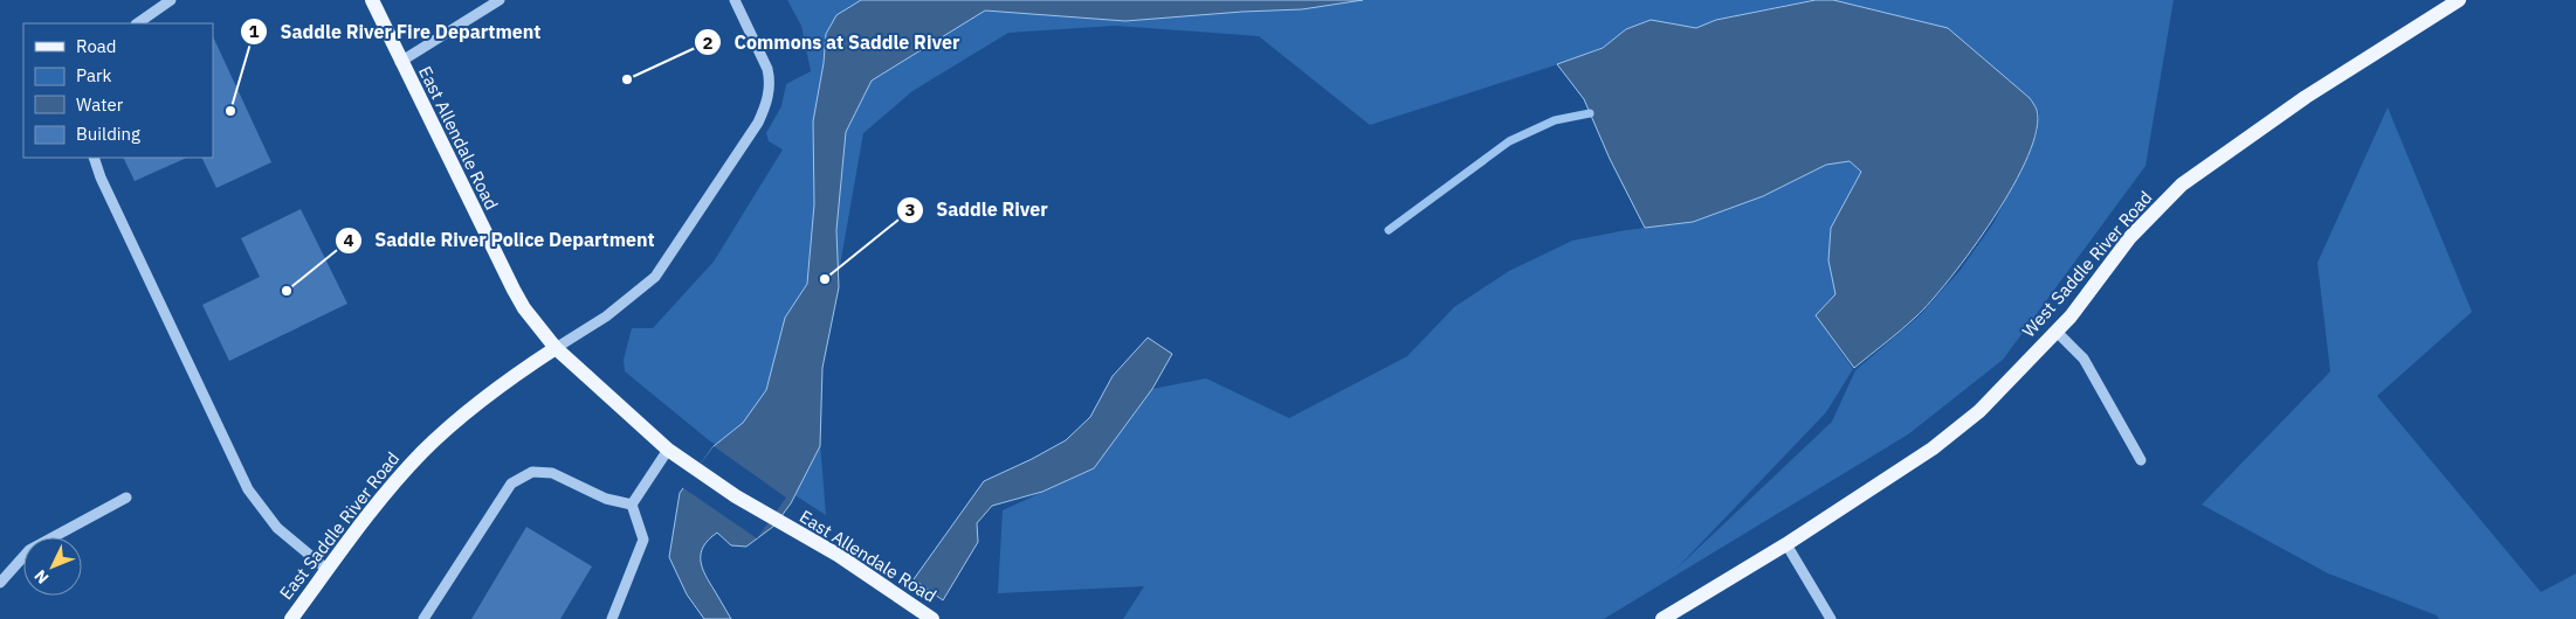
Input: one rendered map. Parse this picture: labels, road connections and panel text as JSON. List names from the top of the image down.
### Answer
{
  "streets": {
    "main road": ["East Allendale Road", "West Saddle River Road", "East Saddle River Road"]
  },
  "crossings": [
    ["East Allendale Road", "East Saddle River Road"]
  ],
  "places": [
    "Commons at Saddle River",
    "Saddle River Fire Department",
    "Saddle River",
    "Saddle River Police Department"
  ],
  "legend": [
    "Road",
    "Park",
    "Water",
    "Building"
  ],
  "north": "bottom left"
}
